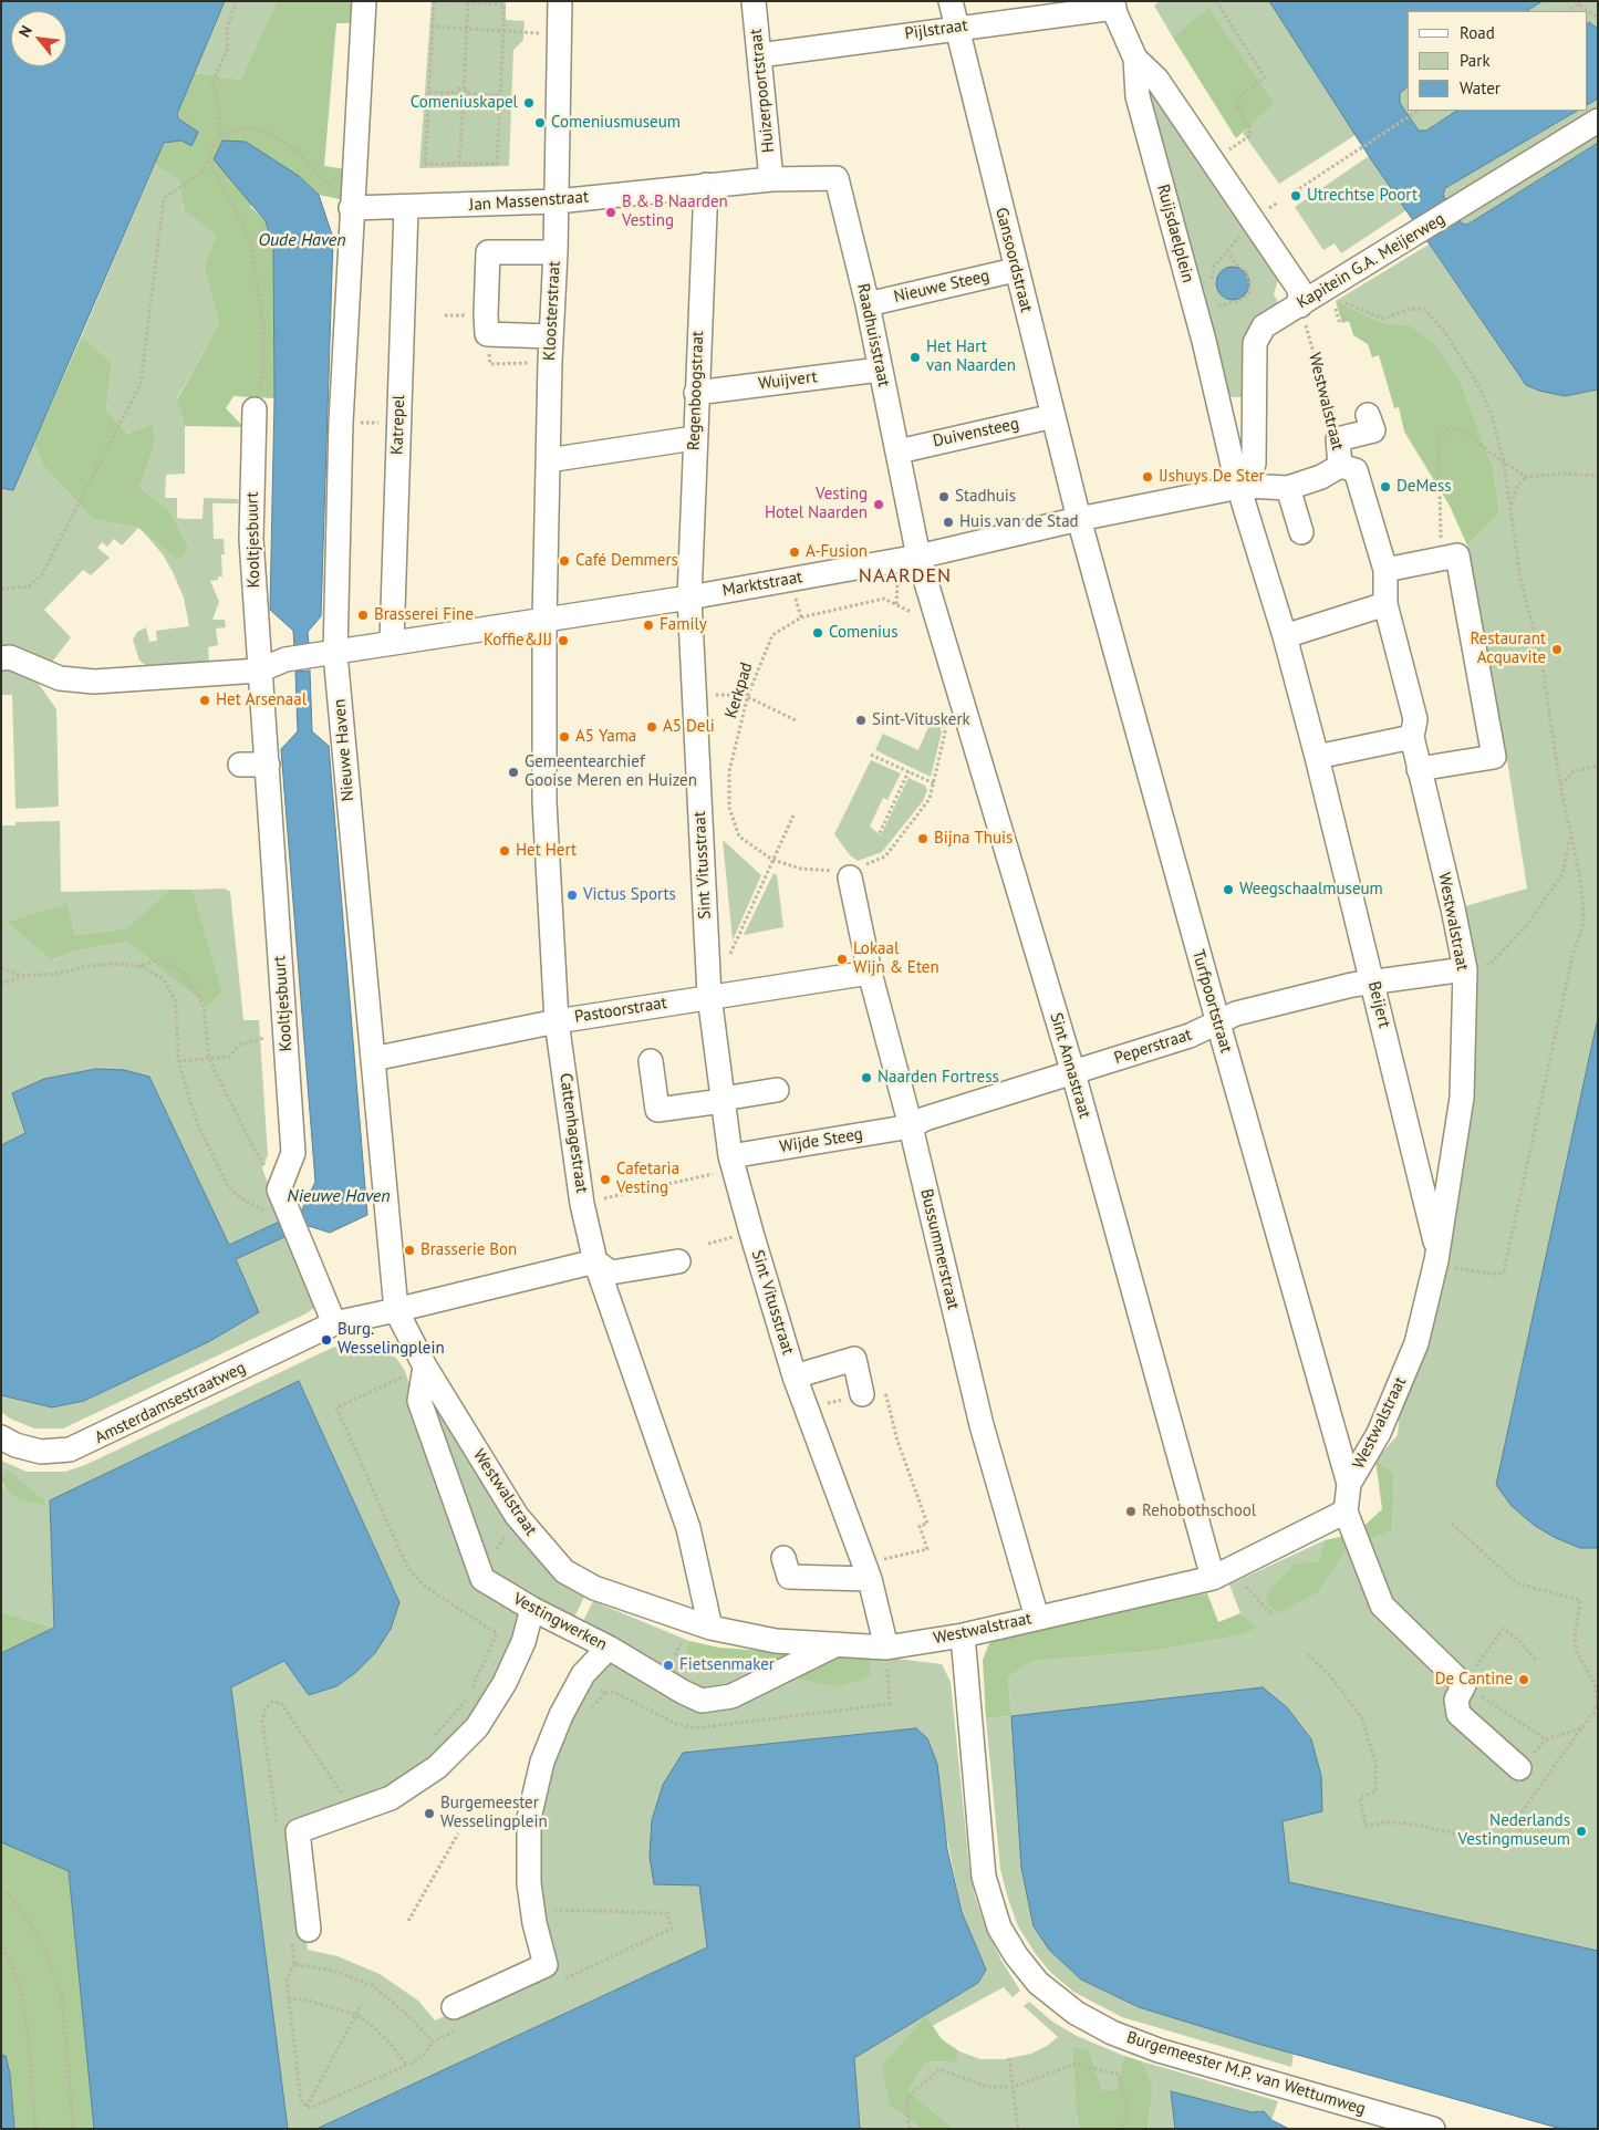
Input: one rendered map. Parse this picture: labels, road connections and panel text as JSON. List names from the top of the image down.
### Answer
{
  "streets": {
    "street": [
      "Pijlstraat",
      "Huizerpoortstraat",
      "Jan Massenstraat",
      "Ruijsdaelplein",
      "Gansoordstraat",
      "Kapitein G.A. Meijerweg",
      "Nieuwe Steeg",
      "Kloosterstraat",
      "Raadhuisstraat",
      "Wuijvert",
      "Regenboogstraat",
      "Westwalstraat",
      "Katrepel",
      "Duivensteeg",
      "Kooltjesbuurt",
      "Marktstraat",
      "Nieuwe Haven",
      "Sint Vitusstraat",
      "Turfpoortstraat",
      "Beijert",
      "Pastoorstraat",
      "Peperstraat",
      "Sint Annastraat",
      "Cattenhagestraat",
      "Wijde Steeg",
      "Bussummerstraat",
      "Amsterdamsestraatweg",
      "Vestingwerken",
      "Burgemeester M.P. van Wettumweg"
    ],
    "path": ["Kerkpad"]
  },
  "crossings": [
    ["Pijlstraat", "Huizerpoortstraat"],
    ["Pijlstraat", "Ruijsdaelplein"],
    ["Pijlstraat", "Gansoordstraat"],
    ["Huizerpoortstraat", "Jan Massenstraat"],
    ["Huizerpoortstraat", "Raadhuisstraat"],
    ["Jan Massenstraat", "Kloosterstraat"],
    ["Jan Massenstraat", "Raadhuisstraat"],
    ["Jan Massenstraat", "Regenboogstraat"],
    ["Jan Massenstraat", "Katrepel"],
    ["Ruijsdaelplein", "Kapitein G.A. Meijerweg"],
    ["Ruijsdaelplein", "Westwalstraat"],
    ["Ruijsdaelplein", "Marktstraat"],
    ["Gansoordstraat", "Nieuwe Steeg"],
    ["Gansoordstraat", "Duivensteeg"],
    ["Gansoordstraat", "Marktstraat"],
    ["Gansoordstraat", "Turfpoortstraat"],
    ["Kapitein G.A. Meijerweg", "Westwalstraat"],
    ["Kapitein G.A. Meijerweg", "Marktstraat"],
    ["Kapitein G.A. Meijerweg", "Beijert"],
    ["Nieuwe Steeg", "Raadhuisstraat"],
    ["Kloosterstraat", "Marktstraat"],
    ["Kloosterstraat", "Cattenhagestraat"],
    ["Raadhuisstraat", "Wuijvert"],
    ["Raadhuisstraat", "Duivensteeg"],
    ["Raadhuisstraat", "Marktstraat"],
    ["Raadhuisstraat", "Sint Annastraat"],
    ["Wuijvert", "Regenboogstraat"],
    ["Regenboogstraat", "Marktstraat"],
    ["Regenboogstraat", "Sint Vitusstraat"],
    ["Westwalstraat", "Sint Vitusstraat"],
    ["Westwalstraat", "Turfpoortstraat"],
    ["Westwalstraat", "Beijert"],
    ["Westwalstraat", "Peperstraat"],
    ["Westwalstraat", "Sint Annastraat"],
    ["Westwalstraat", "Cattenhagestraat"],
    ["Westwalstraat", "Bussummerstraat"],
    ["Westwalstraat", "Vestingwerken"],
    ["Westwalstraat", "Burgemeester M.P. van Wettumweg"],
    ["Katrepel", "Marktstraat"],
    ["Kooltjesbuurt", "Marktstraat"],
    ["Marktstraat", "Nieuwe Haven"],
    ["Marktstraat", "Sint Vitusstraat"],
    ["Marktstraat", "Turfpoortstraat"],
    ["Marktstraat", "Sint Annastraat"],
    ["Marktstraat", "Cattenhagestraat"],
    ["Kerkpad", "Bussummerstraat"],
    ["Nieuwe Haven", "Pastoorstraat"],
    ["Sint Vitusstraat", "Pastoorstraat"],
    ["Sint Vitusstraat", "Wijde Steeg"],
    ["Turfpoortstraat", "Peperstraat"],
    ["Beijert", "Peperstraat"],
    ["Pastoorstraat", "Cattenhagestraat"],
    ["Pastoorstraat", "Bussummerstraat"],
    ["Peperstraat", "Sint Annastraat"],
    ["Peperstraat", "Wijde Steeg"],
    ["Peperstraat", "Bussummerstraat"],
    ["Wijde Steeg", "Bussummerstraat"]
  ],
  "districts": ["NAARDEN"],
  "water": ["Oude Haven", "Nieuwe Haven"],
  "places": [
    "Comeniuskapel",
    "Comeniusmuseum",
    "Utrechtse Poort",
    "B & B Naarden Vesting",
    "Het Hart van Naarden",
    "IJshuys De Ster",
    "DeMess",
    "Stadhuis",
    "Vesting Hotel Naarden",
    "Huis van de Stad",
    "A-Fusion",
    "Café Demmers",
    "Brasserei Fine",
    "Family",
    "Comenius",
    "Koffie&JIJ",
    "Restaurant Acquavite",
    "Het Arsenaal",
    "Sint-Vituskerk",
    "A5 Deli",
    "A5 Yama",
    "Gemeentearchief Gooise Meren en Huizen",
    "Bijna Thuis",
    "Het Hert",
    "Weegschaalmuseum",
    "Victus Sports",
    "Lokaal Wijn & Eten",
    "Naarden Fortress",
    "Cafetaria Vesting",
    "Brasserie Bon",
    "Burg. Wesselingplein",
    "Rehobothschool",
    "Fietsenmaker",
    "De Cantine",
    "Burgemeester Wesselingplein",
    "Nederlands Vestingmuseum"
  ],
  "legend": ["Road", "Park", "Water"],
  "north": "top left"
}
